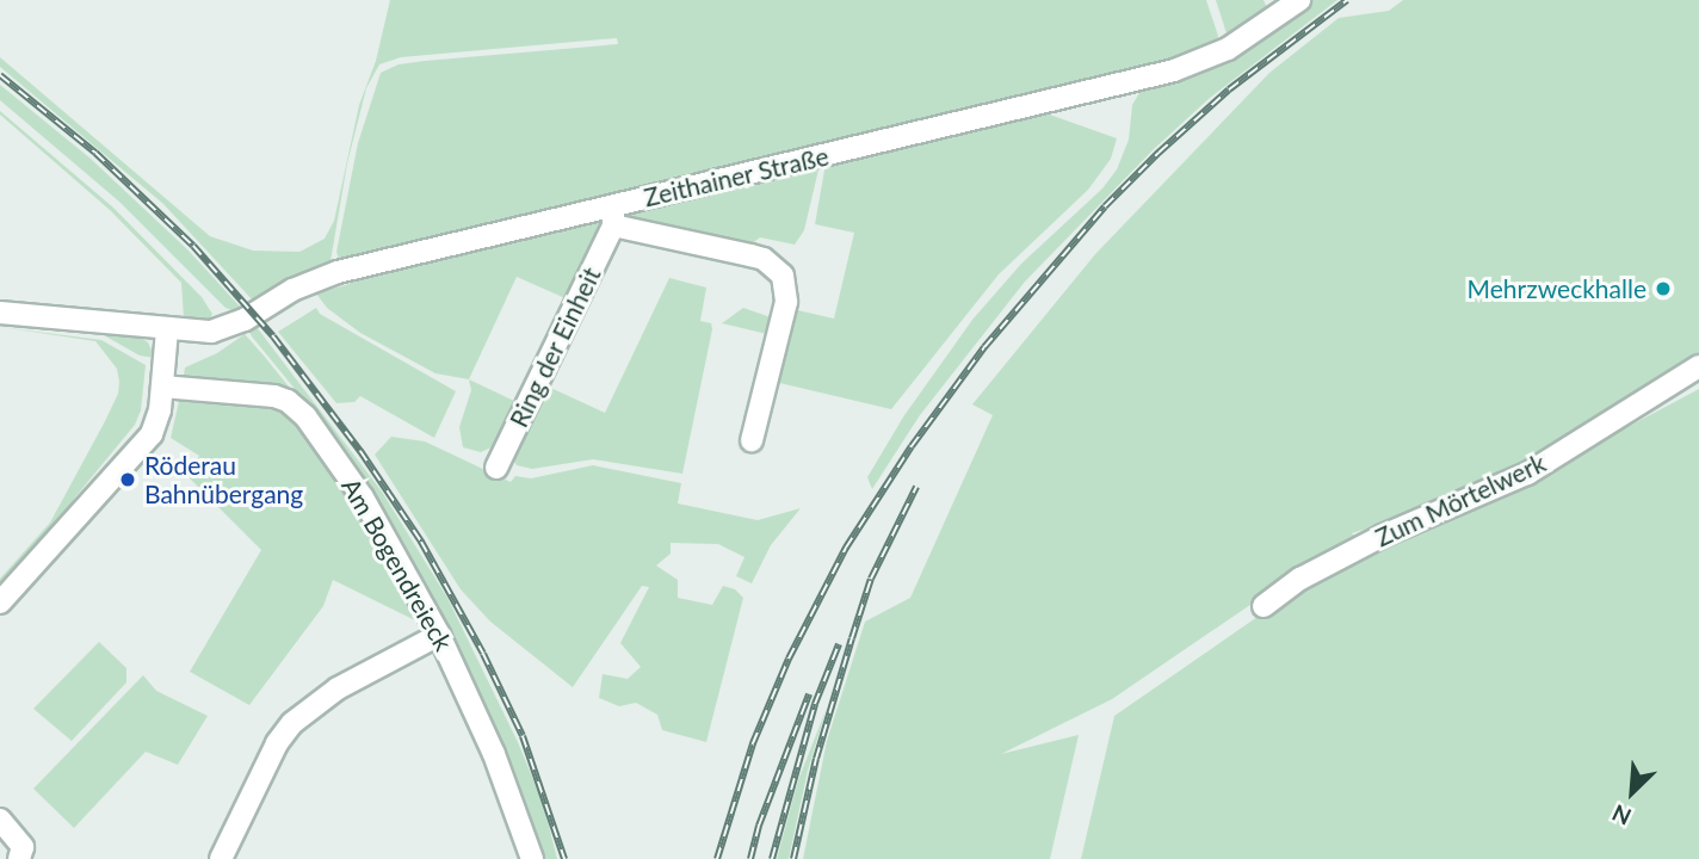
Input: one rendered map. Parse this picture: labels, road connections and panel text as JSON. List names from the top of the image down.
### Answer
{
  "streets": {
    "street": [
      "Zeithainer Straße",
      "Ring der Einheit",
      "Zum Mörtelwerk",
      "Am Bogendreieck"
    ]
  },
  "crossings": [
    ["Zeithainer Straße", "Ring der Einheit"]
  ],
  "places": ["Mehrzweckhalle", "Röderau Bahnübergang"],
  "north": "bottom left"
}
